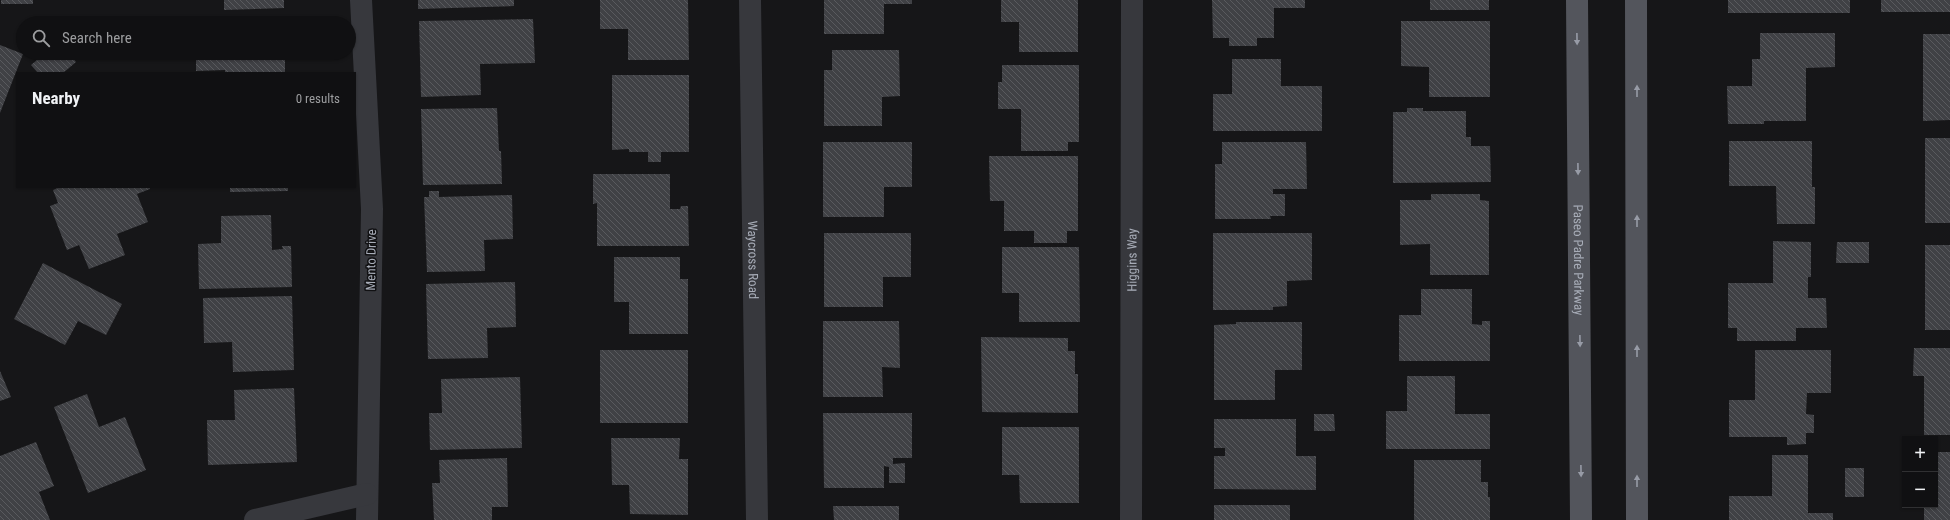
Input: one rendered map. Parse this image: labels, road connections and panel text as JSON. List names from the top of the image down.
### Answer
{
  "streets": {
    "main road": ["Paseo Padre Parkway"],
    "street": ["Mento Drive", "Waycross Road", "Higgins Way"]
  },
  "page": {
    "search": "Search here",
    "heading": ["Nearby", "0 results"],
    "map_buttons": ["+", "−"]
  }
}
